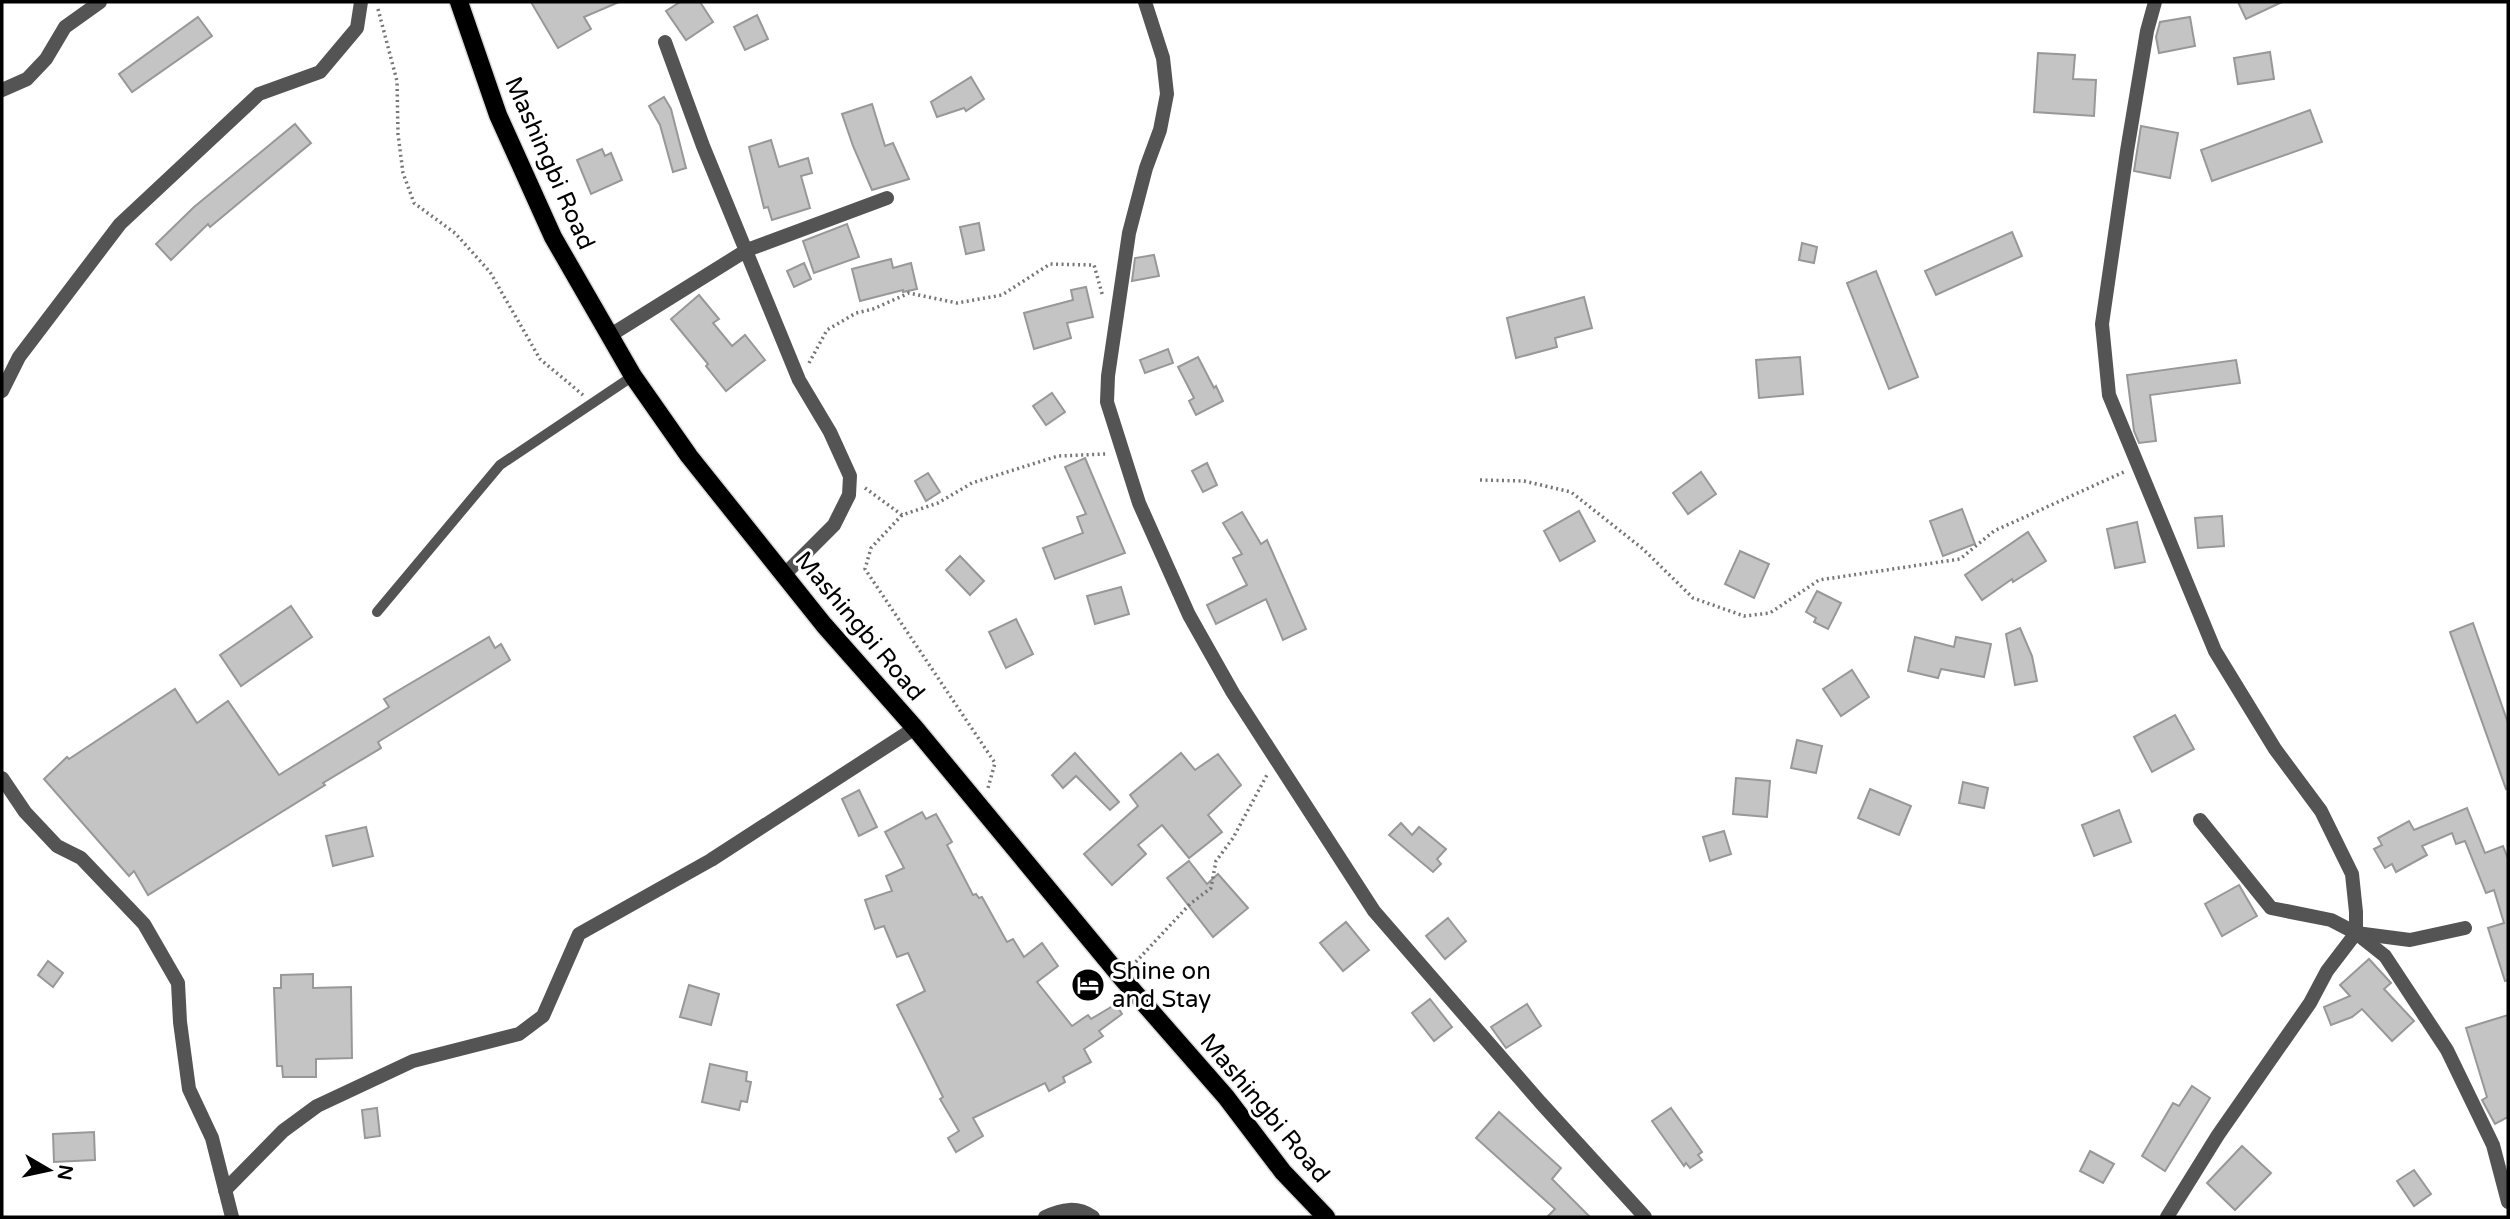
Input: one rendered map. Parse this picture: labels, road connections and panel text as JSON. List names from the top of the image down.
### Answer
{
  "streets": {
    "main road": ["Mashingbi Road"]
  },
  "places": {
    "hotel": ["Shine on and Stay"]
  },
  "north": "right"
}
